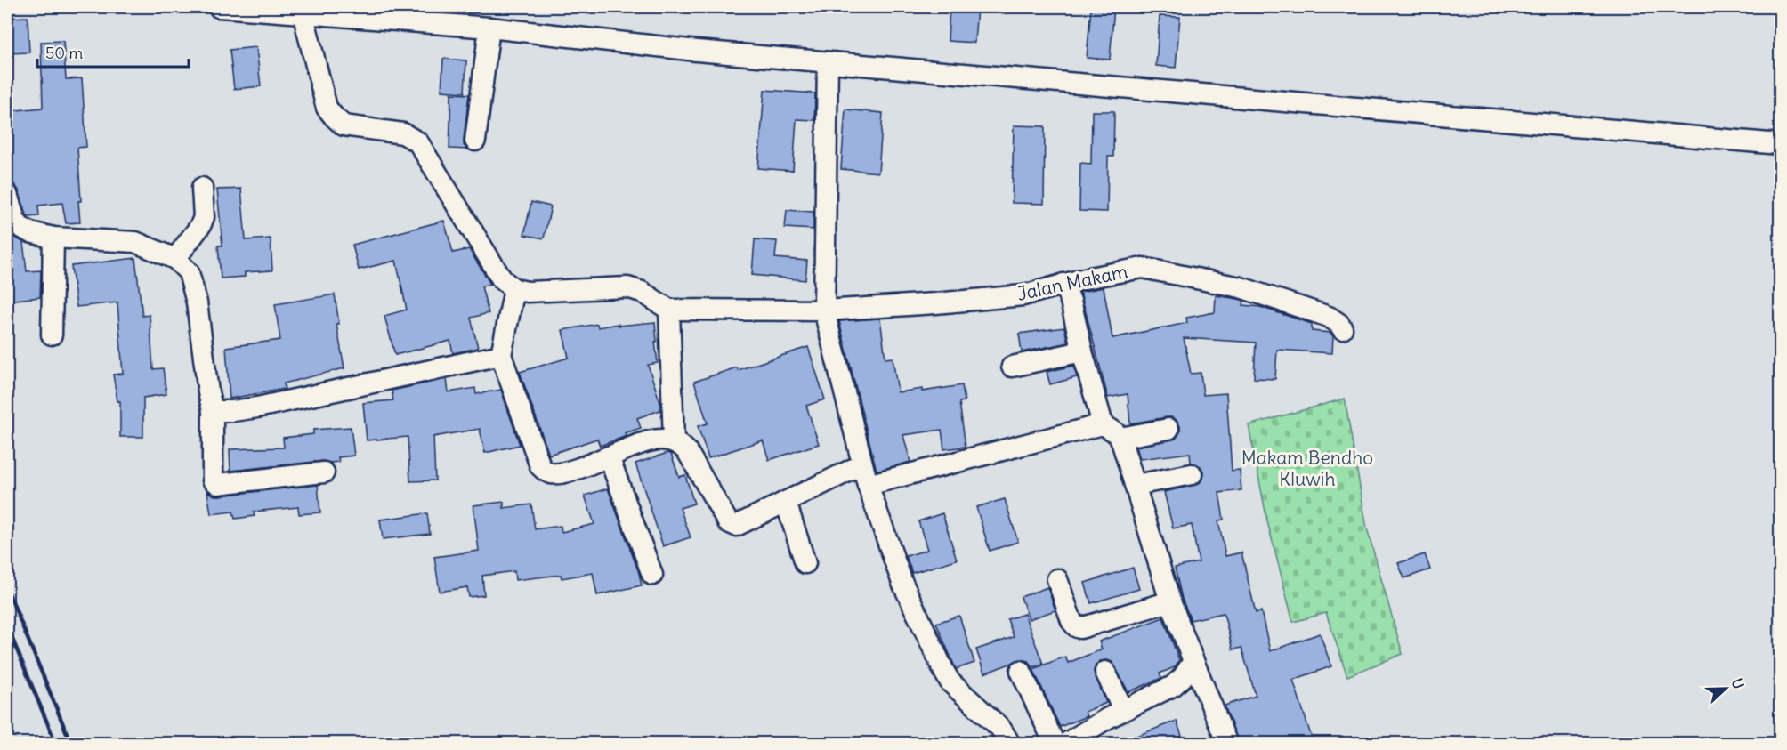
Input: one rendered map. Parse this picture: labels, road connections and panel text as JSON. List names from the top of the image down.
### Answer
{
  "streets": {
    "street": ["Jalan Makam"]
  },
  "parks": ["Makam Bendho Kluwih"],
  "scale_bar": "50 m",
  "north": "right"
}
